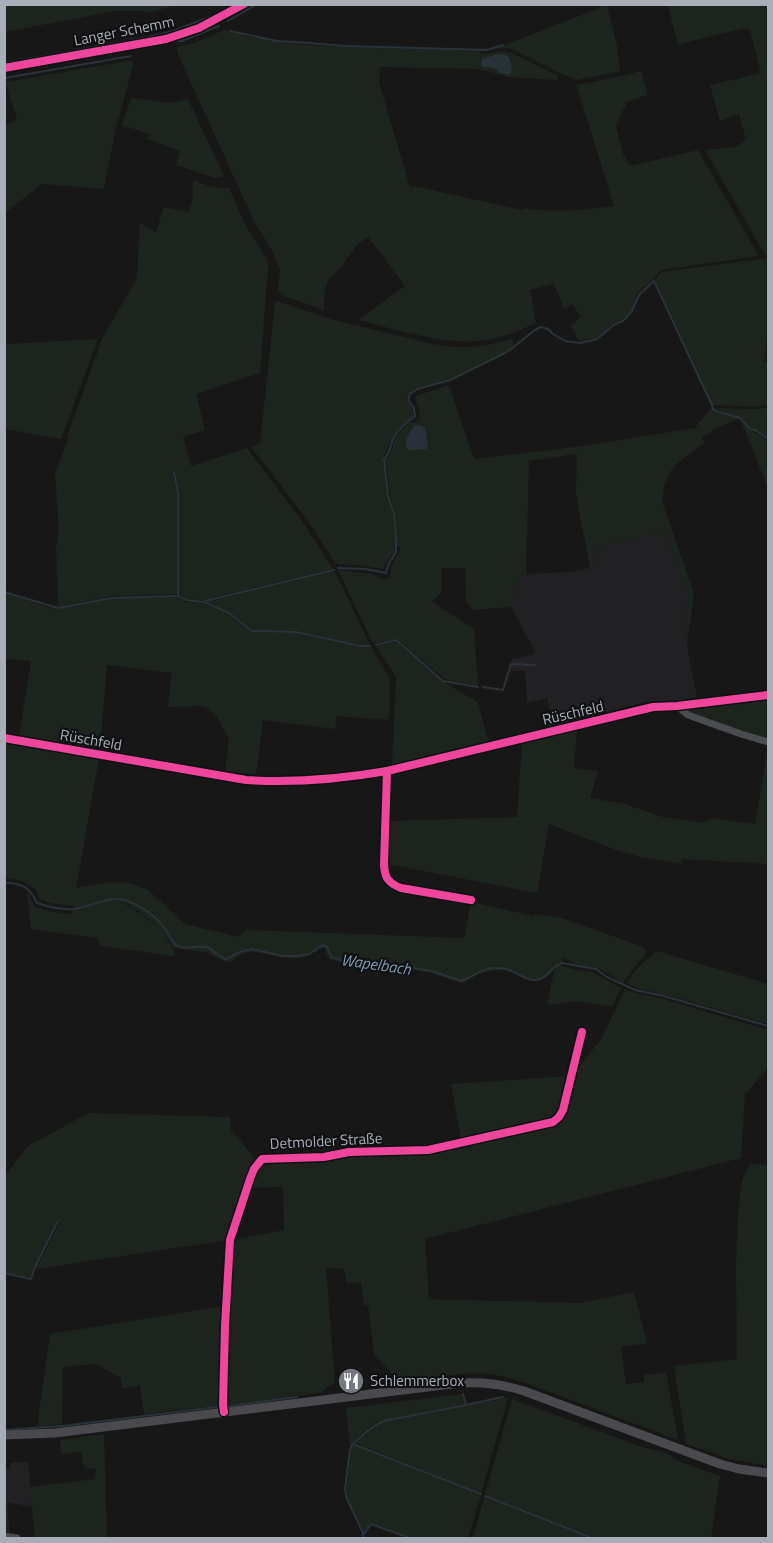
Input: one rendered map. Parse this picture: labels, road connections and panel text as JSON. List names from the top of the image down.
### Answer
{
  "streets": {
    "street": ["Langer Schemm", "Rüschfeld", "Detmolder Straße"]
  },
  "water": ["Wapelbach"],
  "places": {
    "restaurant": ["Schlemmerbox"]
  }
}
